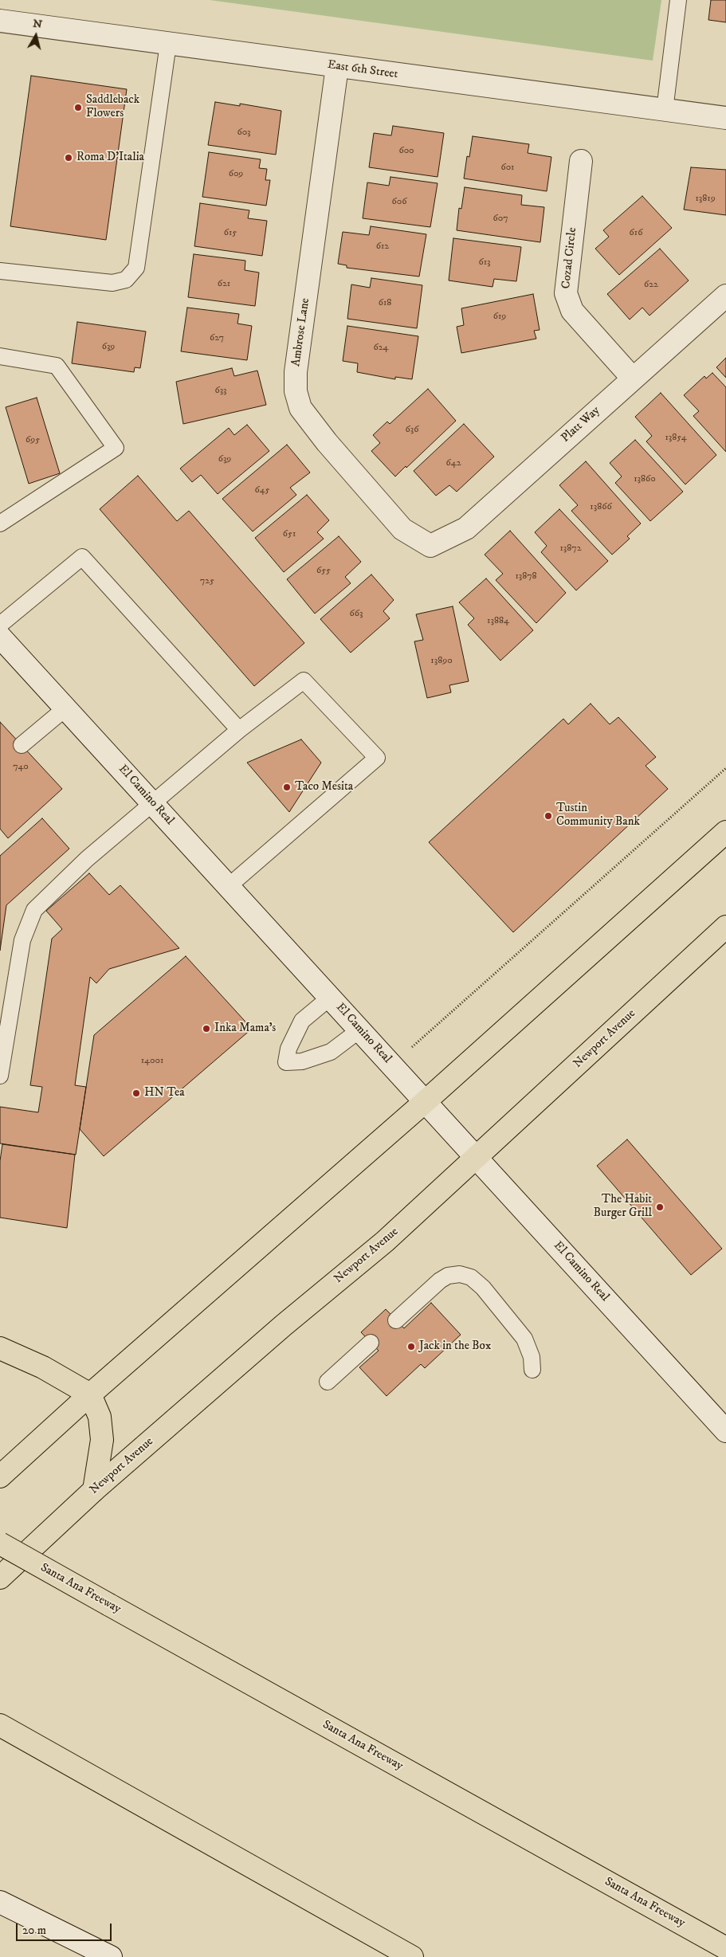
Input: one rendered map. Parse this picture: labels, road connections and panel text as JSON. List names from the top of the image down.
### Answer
{
  "streets": {
    "main road": ["Newport Avenue", "Santa Ana Freeway"],
    "street": [
      "East 6th Street",
      "Cozad Circle",
      "Ambrose Lane",
      "Platt Way",
      "El Camino Real"
    ]
  },
  "crossings": [
    ["East 6th Street", "Ambrose Lane"],
    ["Cozad Circle", "Platt Way"],
    ["Ambrose Lane", "Platt Way"],
    ["El Camino Real", "Newport Avenue"]
  ],
  "places": [
    "Saddleback Flowers",
    "Roma D'Italia",
    "Taco Mesita",
    "Tustin Community Bank",
    "Inka Mama's",
    "HN Tea",
    "The Habit Burger Grill",
    "Jack in the Box"
  ],
  "house_numbers": [
    "603",
    "600",
    "601",
    "609",
    "13819",
    "606",
    "607",
    "615",
    "616",
    "612",
    "613",
    "621",
    "622",
    "618",
    "619",
    "627",
    "639",
    "624",
    "633",
    "636",
    "13854",
    "695",
    "639",
    "642",
    "13860",
    "645",
    "13866",
    "651",
    "13872",
    "655",
    "13878",
    "725",
    "663",
    "13884",
    "13890",
    "740",
    "14001"
  ],
  "scale_bar": "20 m",
  "north": "top"
}
